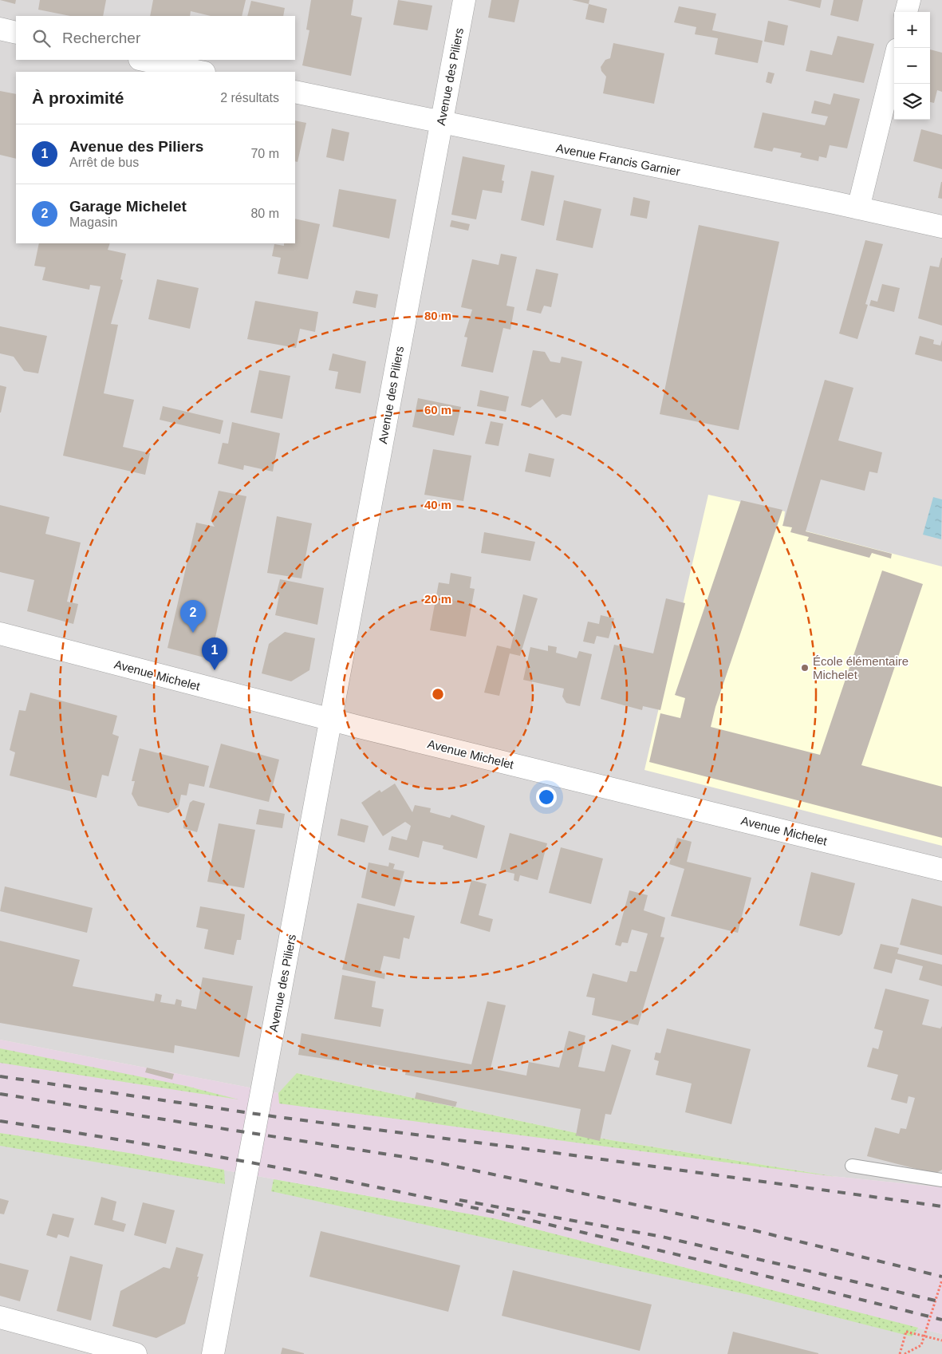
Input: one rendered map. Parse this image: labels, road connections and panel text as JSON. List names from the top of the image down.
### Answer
{
  "streets": {
    "street": ["Avenue des Piliers", "Avenue Francis Garnier", "Avenue Michelet"]
  },
  "crossings": [
    ["Avenue des Piliers", "Avenue Francis Garnier"],
    ["Avenue des Piliers", "Avenue Michelet"]
  ],
  "places": ["École élémentaire Michelet"],
  "page": {
    "map_buttons": ["+", "−"],
    "search": "Rechercher",
    "heading": ["À proximité", "2 résultats"],
    "list": [
      {
        "mark": "1",
        "name": "Avenue des Piliers",
        "note": "Arrêt de bus",
        "value": "70 m"
      },
      {
        "mark": "2",
        "name": "Garage Michelet",
        "note": "Magasin",
        "value": "80 m"
      }
    ],
    "pins": ["2", "1"]
  },
  "rings": [
    "80 m",
    "60 m",
    "40 m",
    "20 m"
  ]
}
